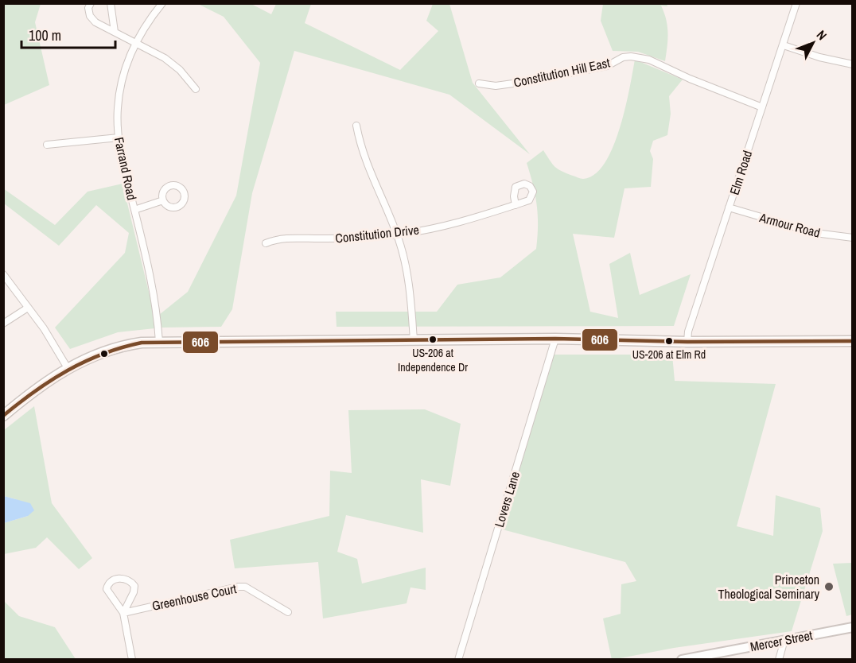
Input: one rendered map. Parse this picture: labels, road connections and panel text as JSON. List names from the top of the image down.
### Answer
{
  "streets": {
    "main road": ["Mercer Street"],
    "street": [
      "Constitution Hill East",
      "Farrand Road",
      "Elm Road",
      "Armour Road",
      "Constitution Drive",
      "Lovers Lane",
      "Greenhouse Court"
    ]
  },
  "crossings": [
    ["Constitution Hill East", "Elm Road"],
    ["Elm Road", "Armour Road"]
  ],
  "places": ["US-206 at Independence Dr", "US-206 at Elm Rd", "Princeton Theological Seminary"],
  "lines": ["transit line 606"],
  "scale_bar": "100 m",
  "north": "top right"
}
